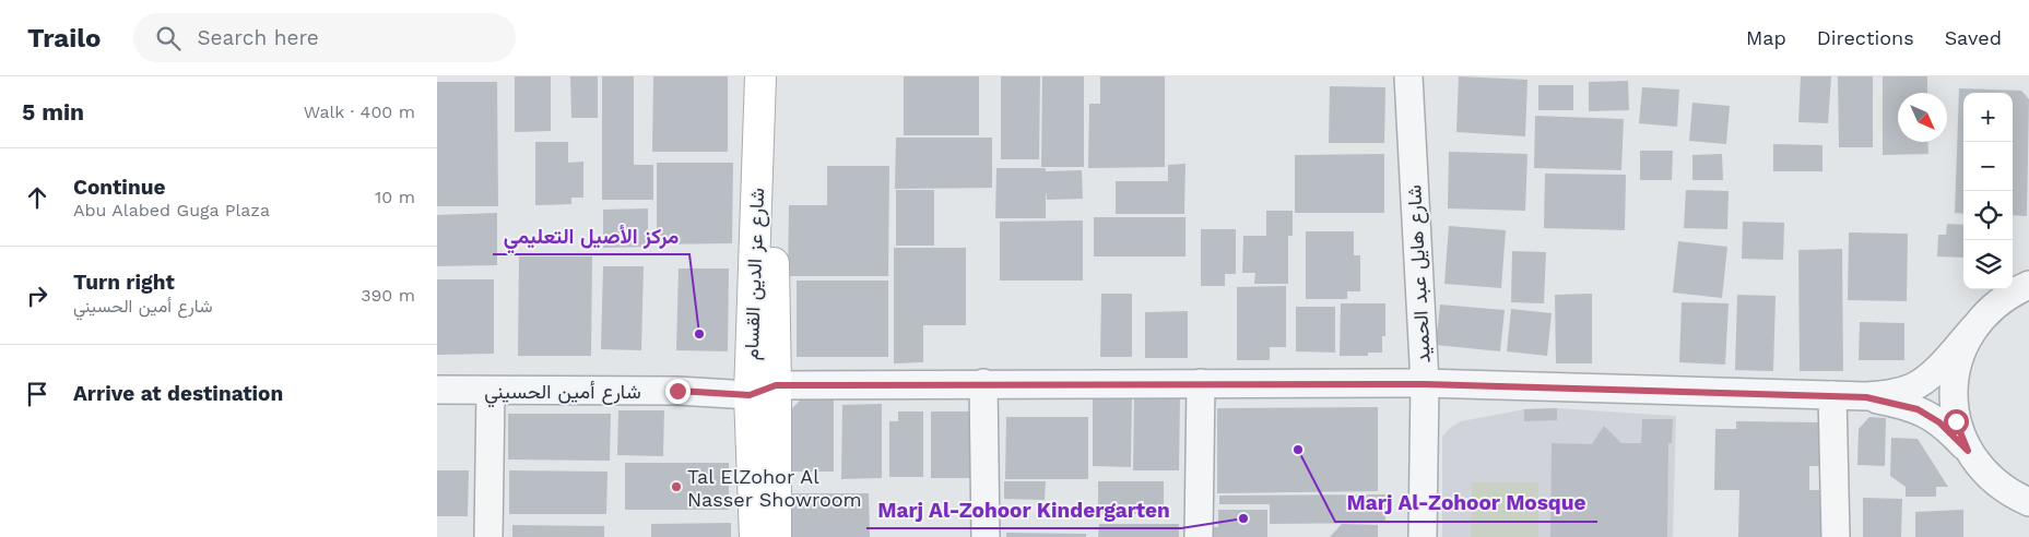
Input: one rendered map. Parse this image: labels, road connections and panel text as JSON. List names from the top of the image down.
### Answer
{
  "streets": {
    "main road": ["شارع عز الدين القسام"],
    "street": ["شارع هايل عبد الحميد", "شارع أمين الحسيني"]
  },
  "crossings": [
    ["شارع عز الدين القسام", "شارع أمين الحسيني"],
    ["شارع هايل عبد الحميد", "شارع أمين الحسيني"]
  ],
  "places": [
    "مركز الأصيل التعليمي",
    "Marj Al-Zohoor Mosque",
    "Tal ElZohor Al Nasser Showroom",
    "Marj Al-Zohoor Kindergarten"
  ],
  "north": "bottom right",
  "page": {
    "header": "Trailo",
    "search": "Search here",
    "nav": ["Map", "Directions", "Saved"],
    "heading": ["5 min", "Walk · 400 m"],
    "map_buttons": ["+", "−"],
    "list": [
      ["Continue", "Abu Alabed Guga Plaza", "10 m"],
      ["Turn right", "شارع أمين الحسيني", "390 m"],
      "Arrive at destination"
    ]
  }
}
